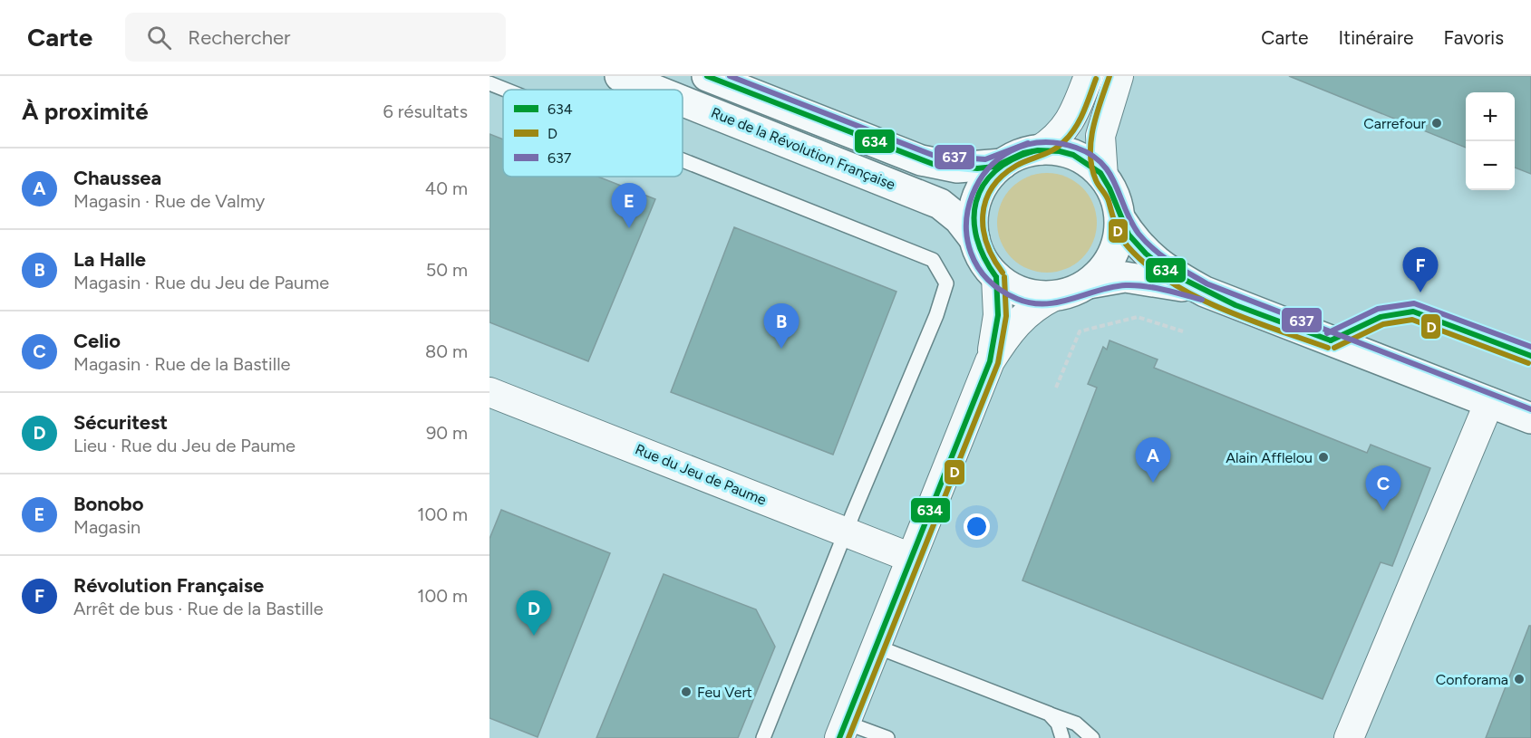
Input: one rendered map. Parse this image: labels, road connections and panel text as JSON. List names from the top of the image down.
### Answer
{
  "streets": {
    "street": ["Rue de la Révolution Française", "Rue du Jeu de Paume"]
  },
  "places": [
    "Carrefour",
    "Alain Afflelou",
    "Conforama",
    "Feu Vert"
  ],
  "lines": ["transit line 634", "transit line D", "transit line 637"],
  "legend": ["634", "D", "637"],
  "page": {
    "header": "Carte",
    "search": "Rechercher",
    "nav": ["Carte", "Itinéraire", "Favoris"],
    "heading": ["À proximité", "6 résultats"],
    "map_buttons": ["+", "−"],
    "list": [
      {
        "mark": "A",
        "name": "Chaussea",
        "note": "Magasin · Rue de Valmy",
        "value": "40 m"
      },
      {
        "mark": "B",
        "name": "La Halle",
        "note": "Magasin · Rue du Jeu de Paume",
        "value": "50 m"
      },
      {
        "mark": "C",
        "name": "Celio",
        "note": "Magasin · Rue de la Bastille",
        "value": "80 m"
      },
      {
        "mark": "D",
        "name": "Sécuritest",
        "note": "Lieu · Rue du Jeu de Paume",
        "value": "90 m"
      },
      {
        "mark": "E",
        "name": "Bonobo",
        "note": "Magasin",
        "value": "100 m"
      },
      {
        "mark": "F",
        "name": "Révolution Française",
        "note": "Arrêt de bus · Rue de la Bastille",
        "value": "100 m"
      }
    ],
    "pins": [
      "E",
      "F",
      "B",
      "A",
      "C",
      "D"
    ]
  }
}
